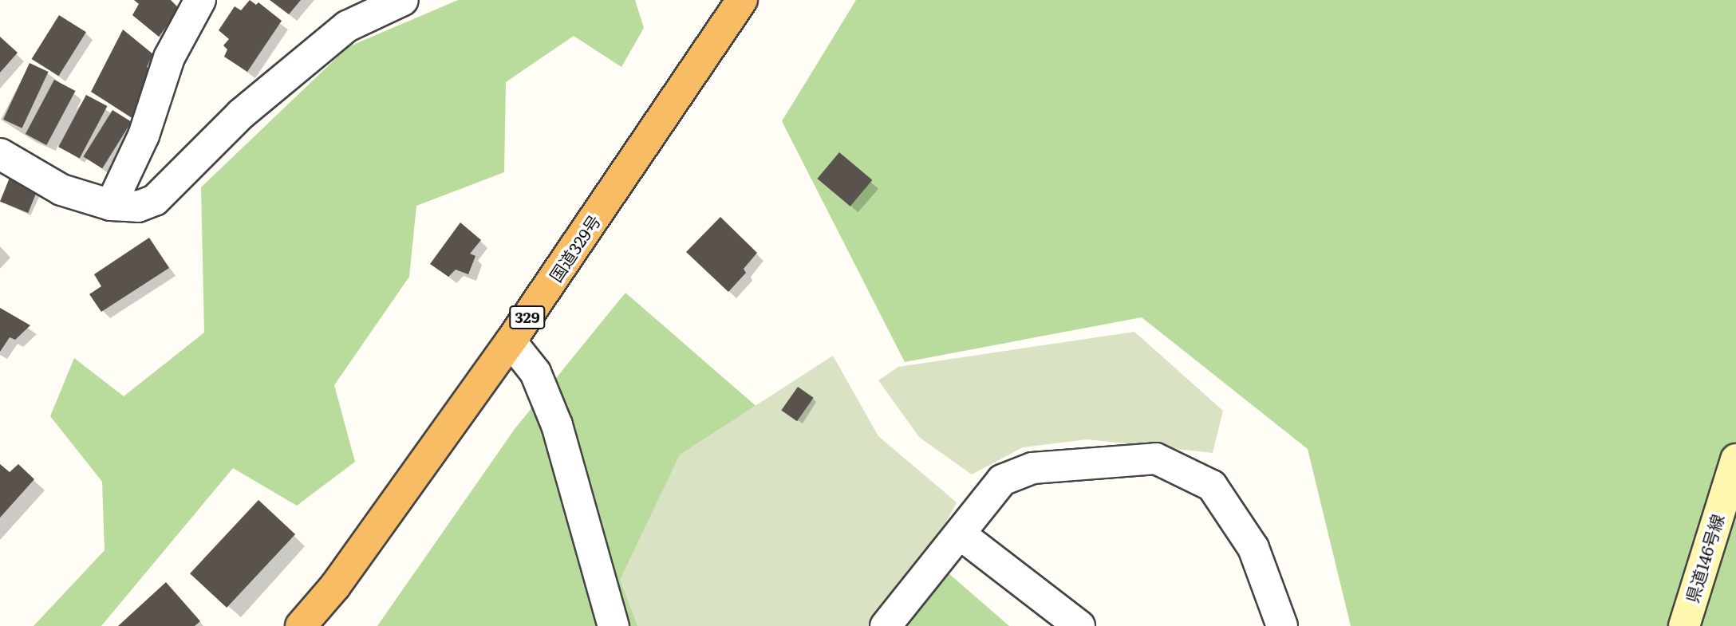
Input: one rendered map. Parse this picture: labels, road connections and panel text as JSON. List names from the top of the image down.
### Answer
{
  "streets": {
    "highway": ["国道329号", "329"],
    "main road": ["県道146号線"]
  }
}
